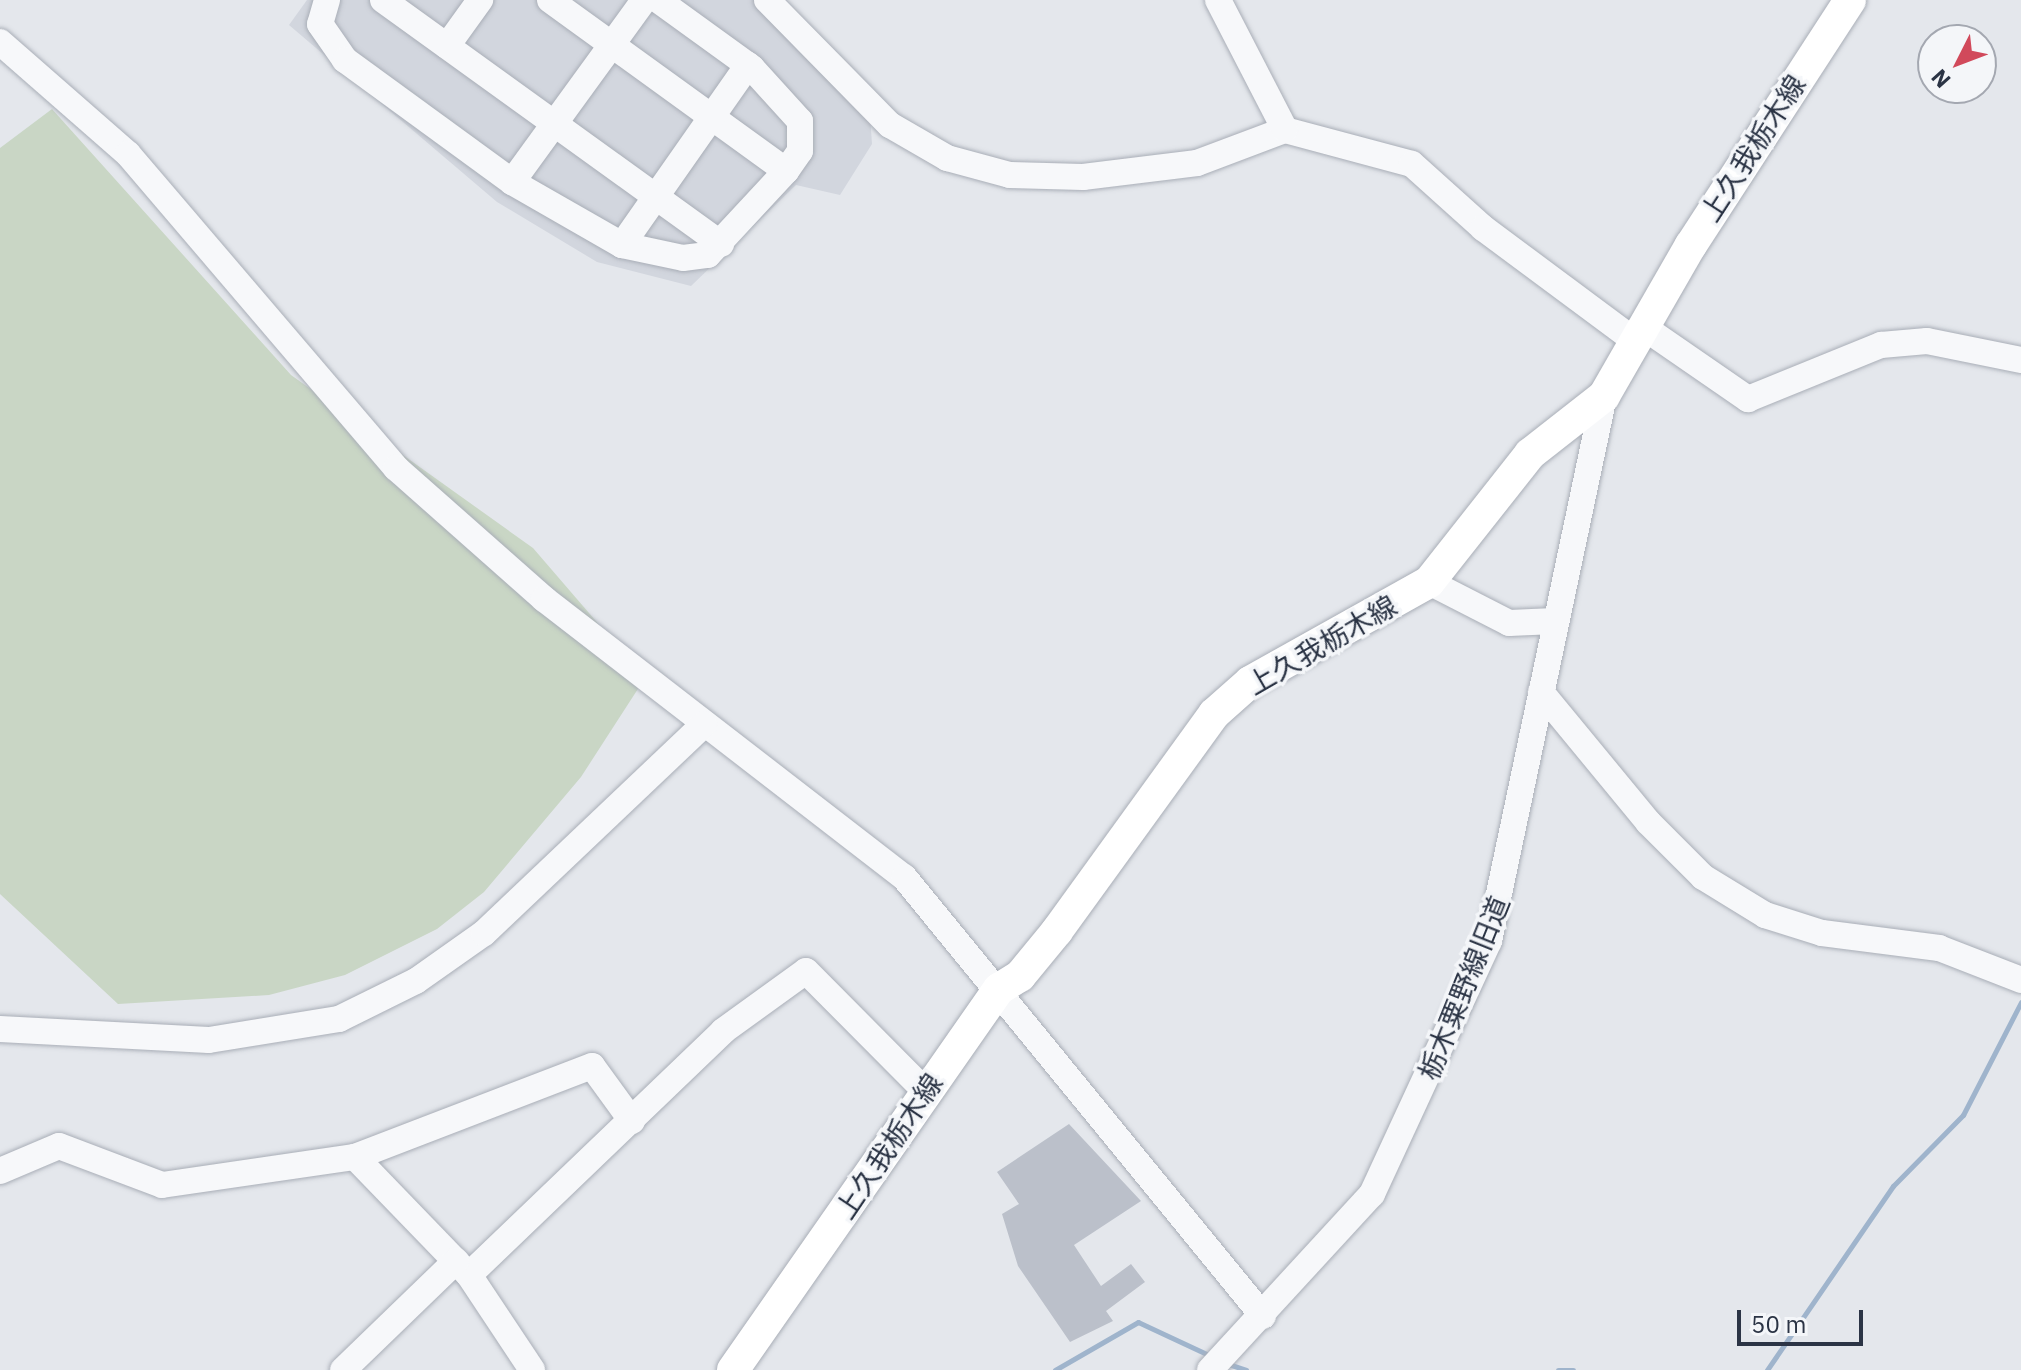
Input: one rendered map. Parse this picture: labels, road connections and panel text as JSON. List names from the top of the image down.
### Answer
{
  "streets": {
    "main road": ["上久我栃木線"],
    "street": ["栃木粟野線旧道"]
  },
  "crossings": [
    ["上久我栃木線", "栃木粟野線旧道"]
  ],
  "scale_bar": "50 m",
  "north": "bottom left"
}
